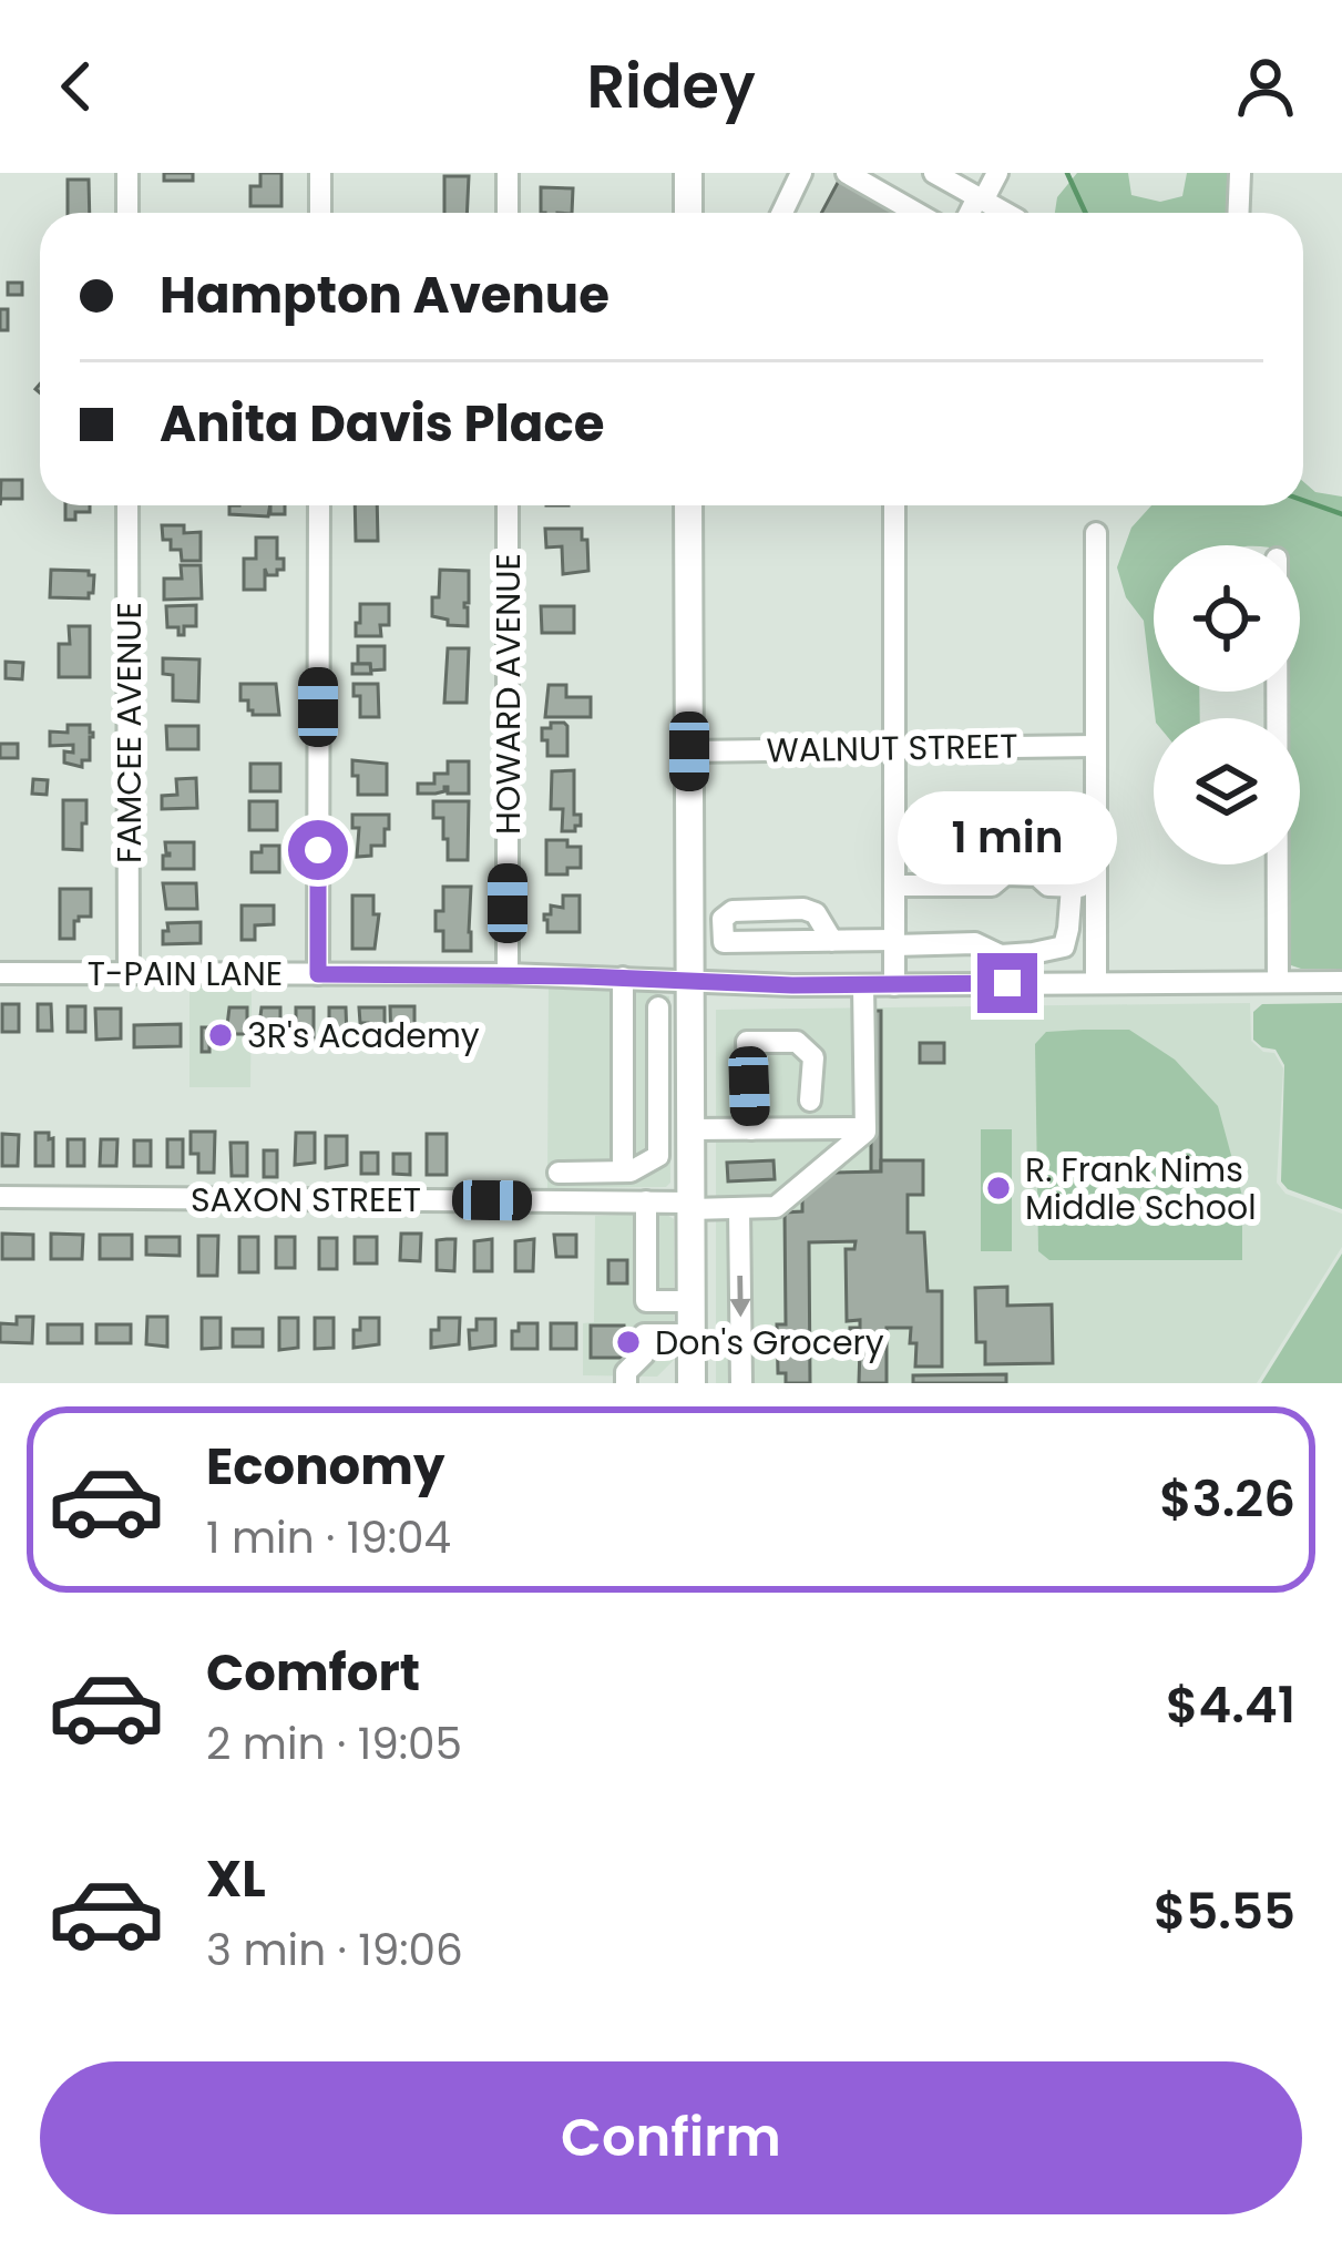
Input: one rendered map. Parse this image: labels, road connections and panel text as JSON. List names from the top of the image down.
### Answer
{
  "streets": {
    "street": [
      "HOWARD AVENUE",
      "FAMCEE AVENUE",
      "WALNUT STREET",
      "T-PAIN LANE",
      "SAXON STREET"
    ]
  },
  "crossings": [
    ["HOWARD AVENUE", "T-PAIN LANE"],
    ["FAMCEE AVENUE", "T-PAIN LANE"]
  ],
  "places": ["3R's Academy", "R. Frank Nims Middle School", "Don's Grocery"],
  "page": {
    "header": "Ridey",
    "banner": ["Hampton Avenue", "Anita Davis Place"],
    "bubble": "1 min",
    "list": [
      {
        "name": "Economy",
        "note": "1 min · 19:04",
        "value": "$3.26"
      },
      {
        "name": "Comfort",
        "note": "2 min · 19:05",
        "value": "$4.41"
      },
      {
        "name": "XL",
        "note": "3 min · 19:06",
        "value": "$5.55"
      }
    ],
    "buttons": "Confirm"
  }
}
